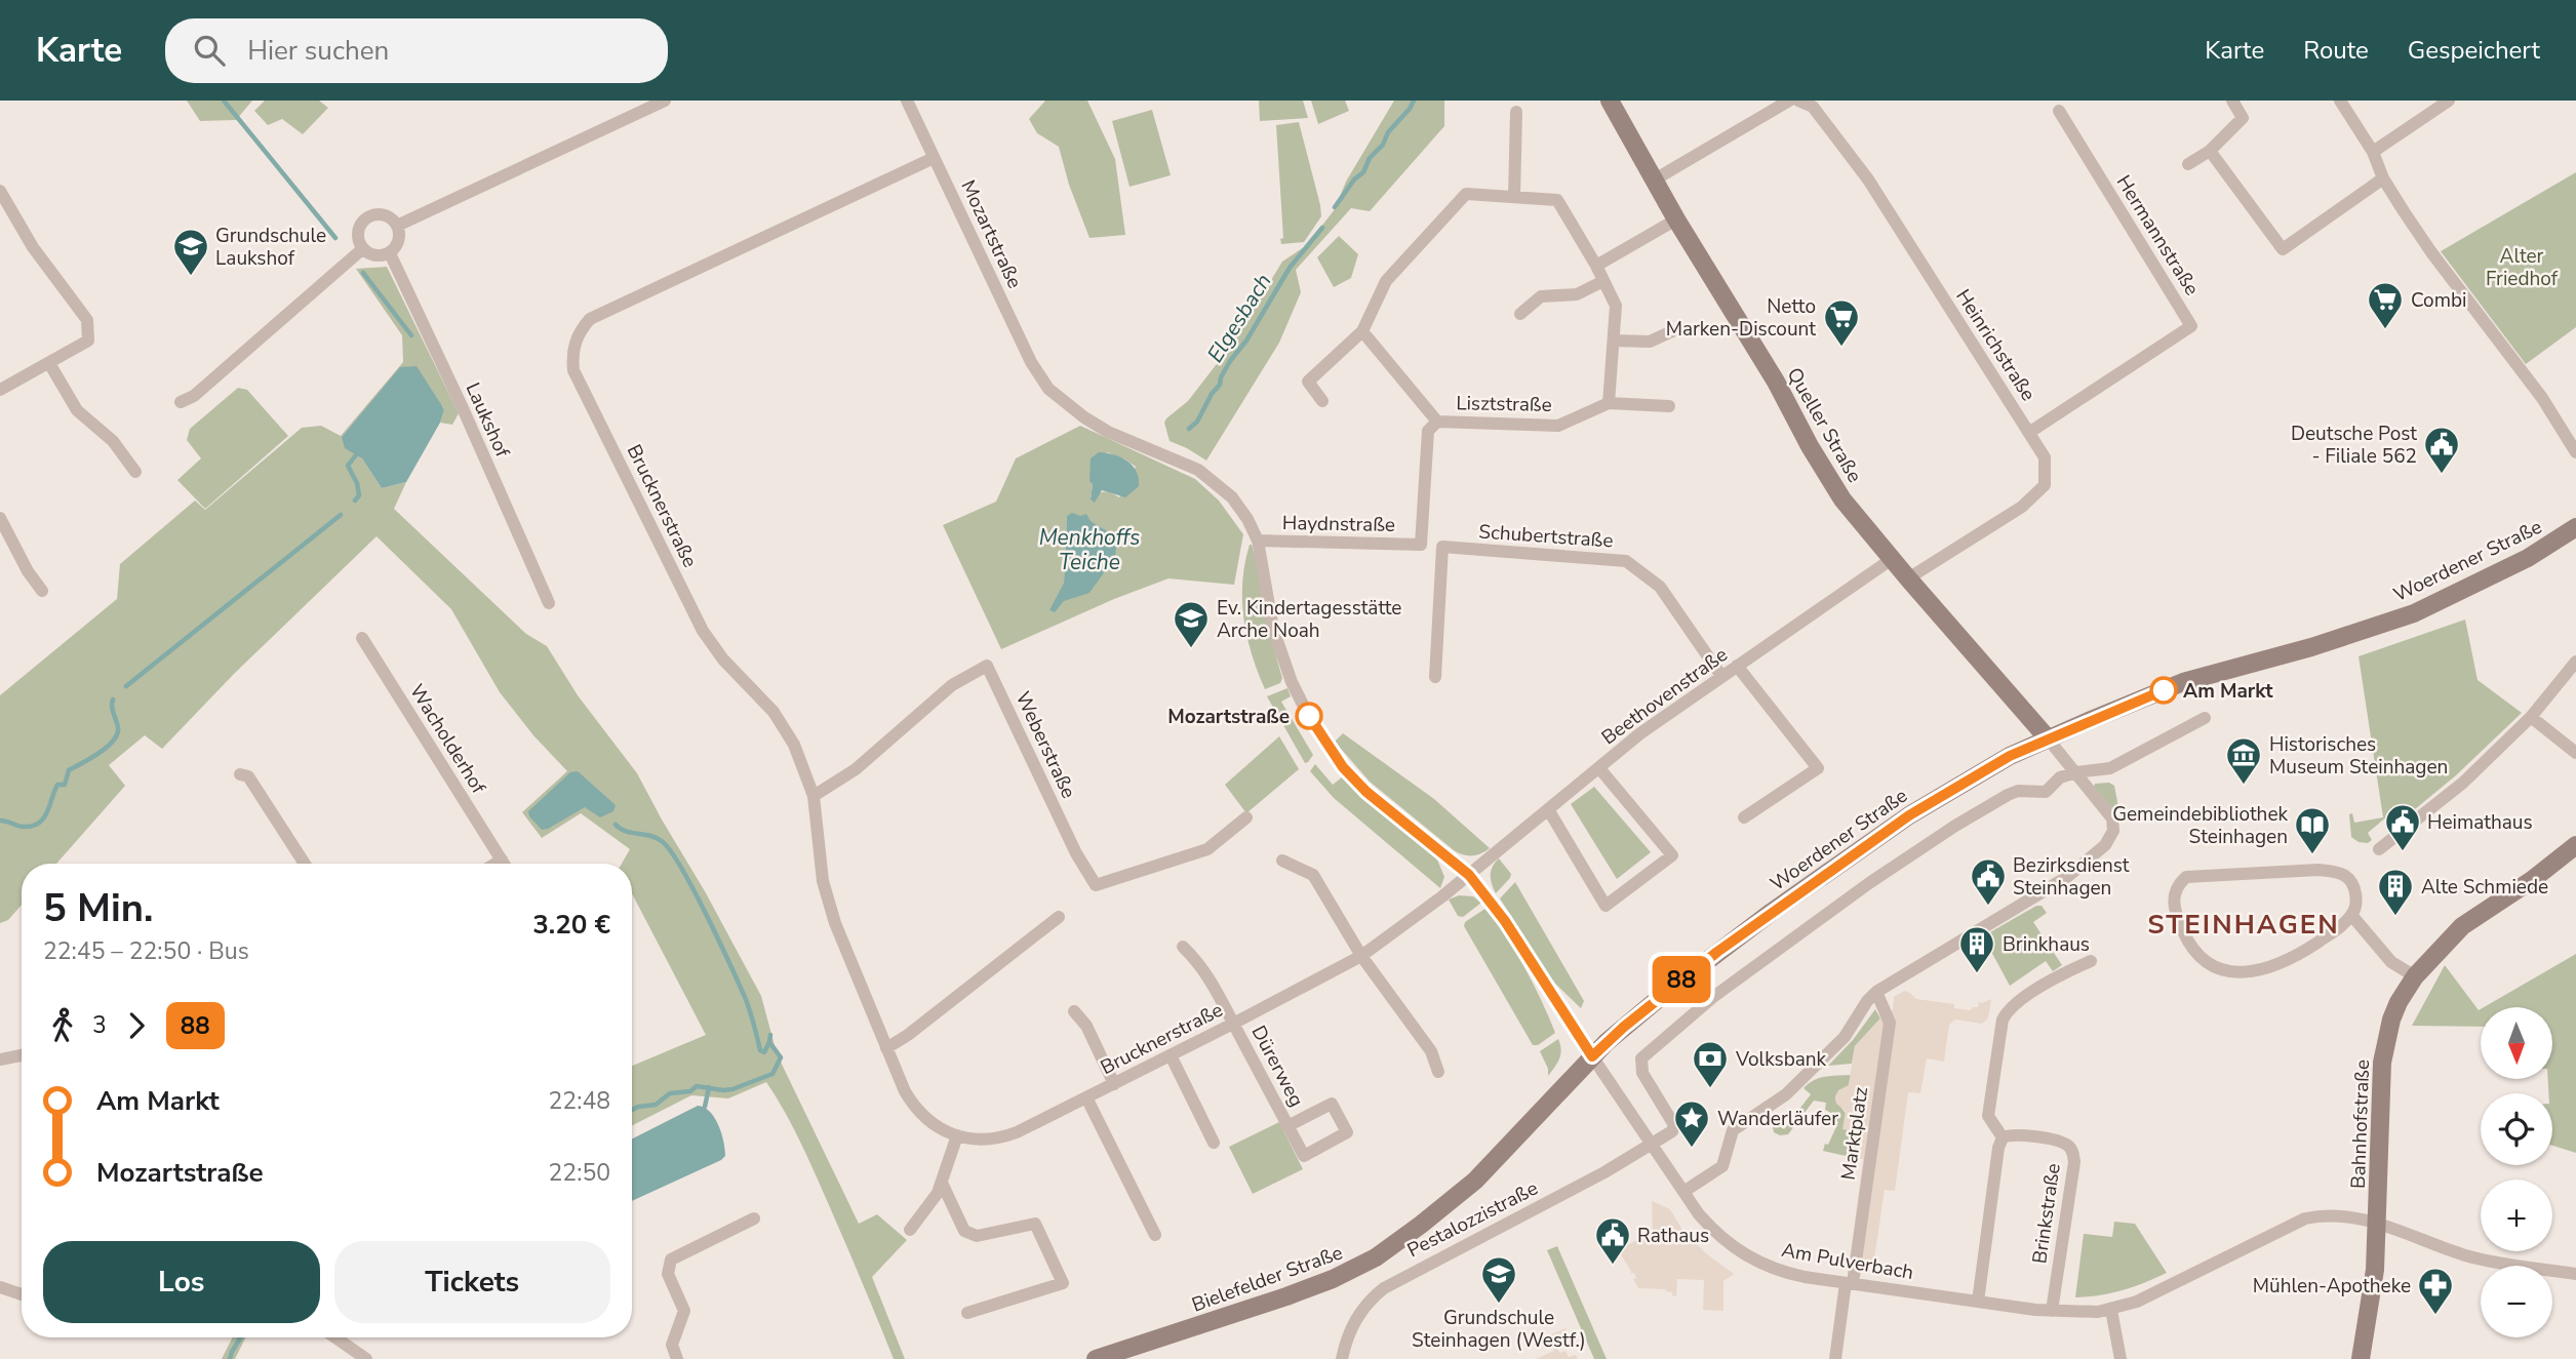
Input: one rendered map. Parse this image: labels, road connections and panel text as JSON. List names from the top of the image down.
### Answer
{
  "streets": {
    "main road": [
      "Queller Straße",
      "Woerdener Straße",
      "Bahnhofstraße",
      "Bielefelder Straße"
    ],
    "street": [
      "Mozartstraße",
      "Hermannstraße",
      "Heinrichstraße",
      "Lisztstraße",
      "Laukshof",
      "Brucknerstraße",
      "Haydnstraße",
      "Schubertstraße",
      "Beethovenstraße",
      "Wacholderhof",
      "Weberstraße",
      "Dürerweg",
      "Marktplatz",
      "Brinkstraße",
      "Pestalozzistraße",
      "Am Pulverbach"
    ]
  },
  "crossings": [
    ["Mozartstraße", "Brucknerstraße"],
    ["Mozartstraße", "Haydnstraße"],
    ["Mozartstraße", "Woerdener Straße"],
    ["Mozartstraße", "Beethovenstraße"],
    ["Mozartstraße", "Am Pulverbach"],
    ["Mozartstraße", "Bielefelder Straße"],
    ["Hermannstraße", "Heinrichstraße"],
    ["Heinrichstraße", "Queller Straße"],
    ["Lisztstraße", "Haydnstraße"],
    ["Queller Straße", "Woerdener Straße"],
    ["Queller Straße", "Beethovenstraße"],
    ["Brucknerstraße", "Beethovenstraße"],
    ["Brucknerstraße", "Weberstraße"],
    ["Brucknerstraße", "Dürerweg"],
    ["Schubertstraße", "Beethovenstraße"],
    ["Woerdener Straße", "Am Pulverbach"],
    ["Woerdener Straße", "Bielefelder Straße"],
    ["Bahnhofstraße", "Am Pulverbach"],
    ["Marktplatz", "Am Pulverbach"],
    ["Brinkstraße", "Am Pulverbach"],
    ["Pestalozzistraße", "Am Pulverbach"],
    ["Am Pulverbach", "Bielefelder Straße"]
  ],
  "districts": ["STEINHAGEN"],
  "water": ["Elgesbach", "Menkhoffs Teiche"],
  "parks": ["Alter Friedhof"],
  "places": {
    "school or university": ["Grundschule Laukshof", "Ev. Kindertagesstätte Arche Noah", "Grundschule Steinhagen (Westf.)"],
    "supermarket": ["Combi", "Netto Marken-Discount"],
    "public building": [
      "Deutsche Post - Filiale 562",
      "Heimathaus",
      "Bezirksdienst Steinhagen",
      "Rathaus"
    ],
    "other": ["Am Markt", "Mozartstraße"],
    "museum": ["Historisches Museum Steinhagen"],
    "library": ["Gemeindebibliothek Steinhagen"],
    "building": ["Alte Schmiede", "Brinkhaus"],
    "bank": ["Volksbank"],
    "place": ["Wanderläufer"],
    "pharmacy": ["Mühlen-Apotheke"]
  },
  "lines": ["bus line 88"],
  "north": "bottom",
  "page": {
    "header": "Karte",
    "search": "Hier suchen",
    "nav": ["Karte", "Route", "Gespeichert"],
    "on_map": "88",
    "heading": ["5 Min.", "22:45 – 22:50 · Bus", "3.20 €"],
    "legs": ["3", "88"],
    "map_buttons": ["+", "−"],
    "list": [
      {
        "name": "Am Markt",
        "value": "22:48"
      },
      {
        "name": "Mozartstraße",
        "value": "22:50"
      }
    ],
    "buttons": ["Los", "Tickets"]
  }
}
